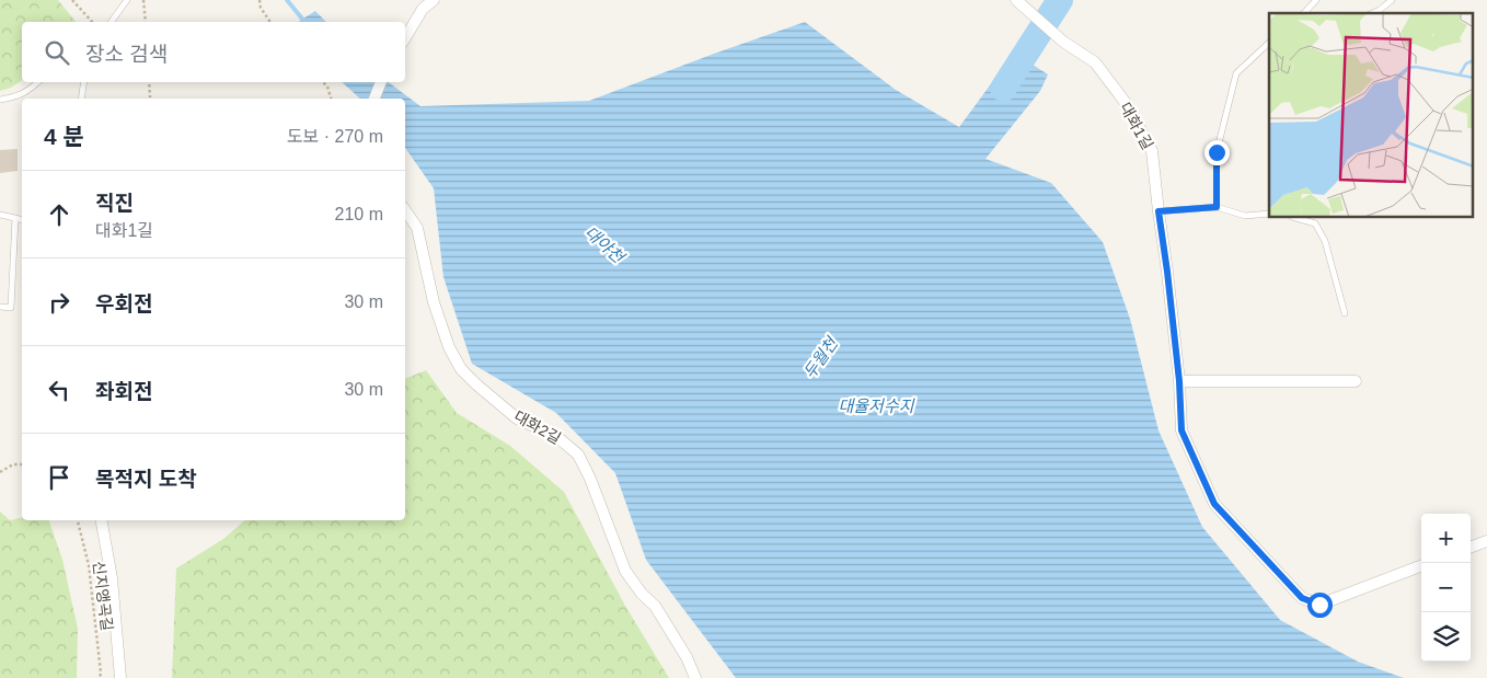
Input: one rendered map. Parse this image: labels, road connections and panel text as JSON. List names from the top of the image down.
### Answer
{
  "streets": {
    "street": ["대화1길", "대화2길"],
    "path": ["신지앵곡길"]
  },
  "water": ["대야천", "두월천", "대율저수지"],
  "page": {
    "search": "장소 검색",
    "heading": ["4 분", "도보 · 270 m"],
    "list": [
      ["직진", "대화1길", "210 m"],
      ["우회전", "30 m"],
      ["좌회전", "30 m"],
      "목적지 도착"
    ],
    "map_buttons": ["+", "−"]
  }
}
